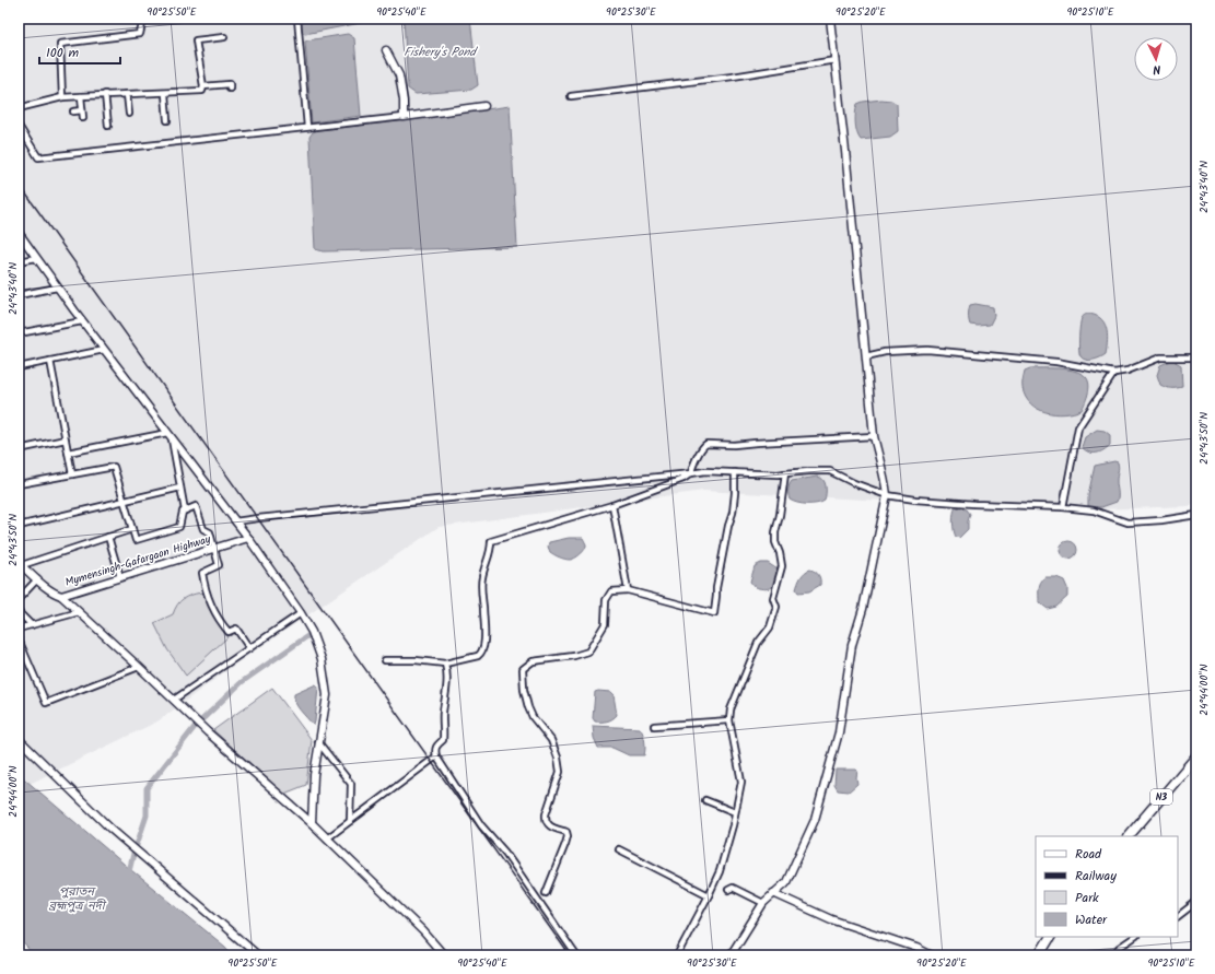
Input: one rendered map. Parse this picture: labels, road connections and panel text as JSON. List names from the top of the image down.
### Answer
{
  "streets": {
    "highway": ["N3"],
    "street": ["Mymensingh-Gafargaon Highway"]
  },
  "water": ["Fishery's Pond", "পুরাতন ব্রহ্মপুত্র নদী"],
  "legend": [
    "Road",
    "Railway",
    "Park",
    "Water"
  ],
  "scale_bar": "100 m",
  "north": "bottom",
  "coordinates": [
    "90°25'50\"E",
    "90°25'40\"E",
    "90°25'30\"E",
    "90°25'20\"E",
    "90°25'10\"E",
    "24°43'40\"N",
    "24°43'50\"N",
    "24°44'00\"N"
  ]
}
